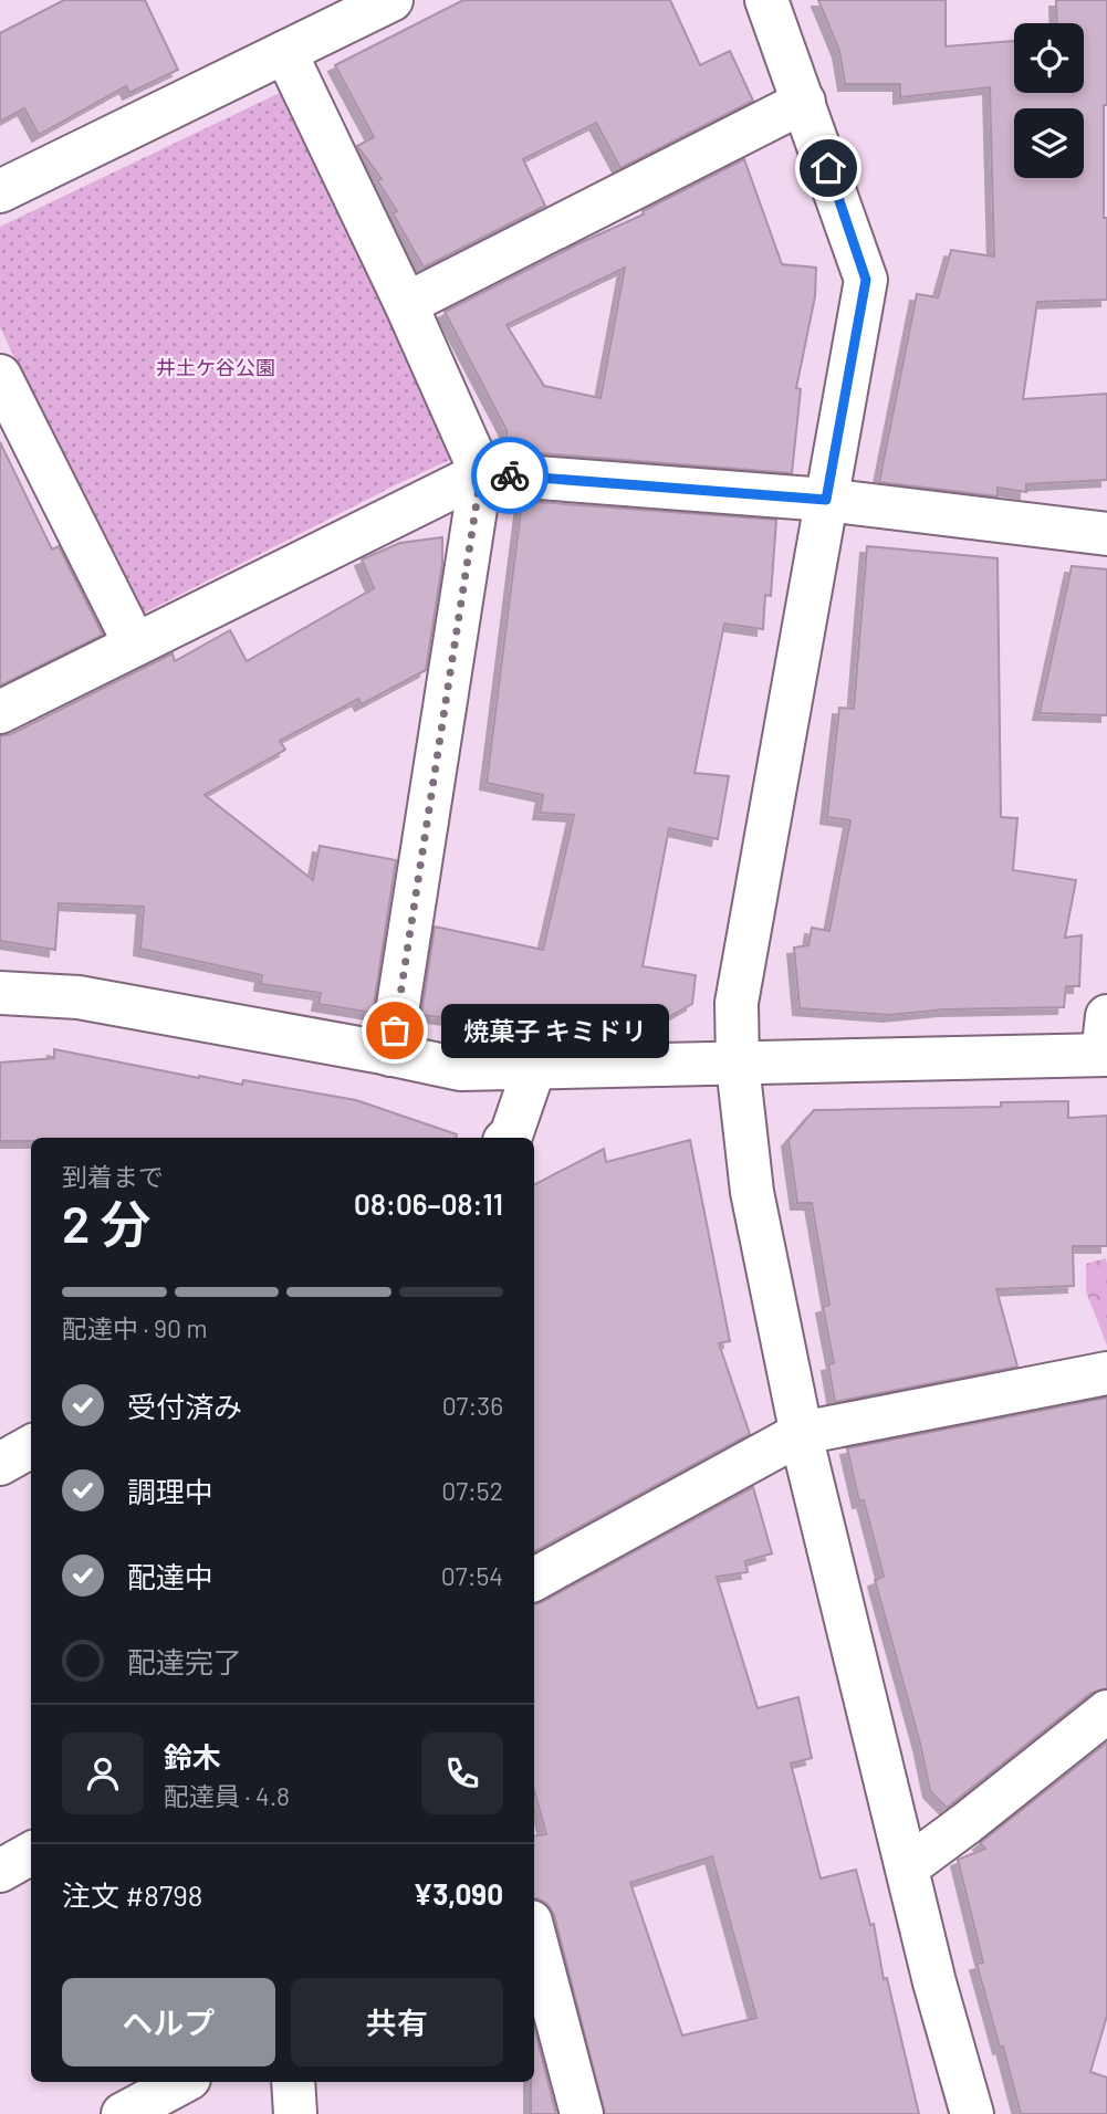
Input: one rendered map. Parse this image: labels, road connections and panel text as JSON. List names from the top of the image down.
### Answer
{
  "parks": ["井土ケ谷公園"],
  "places": ["焼菓子 キミドリ"],
  "page": {
    "bubble": "焼菓子 キミドリ",
    "heading": ["2 分", "到着まで", "08:06–08:11"],
    "panel": [
      "鈴木",
      "配達員 · 4.8",
      "注文 #8798",
      "¥3,090"
    ],
    "bar": "配達中 · 90 m",
    "list": [
      ["受付済み", "07:36"],
      ["調理中", "07:52"],
      ["配達中", "07:54"],
      "配達完了"
    ],
    "buttons": ["ヘルプ", "共有"]
  }
}
